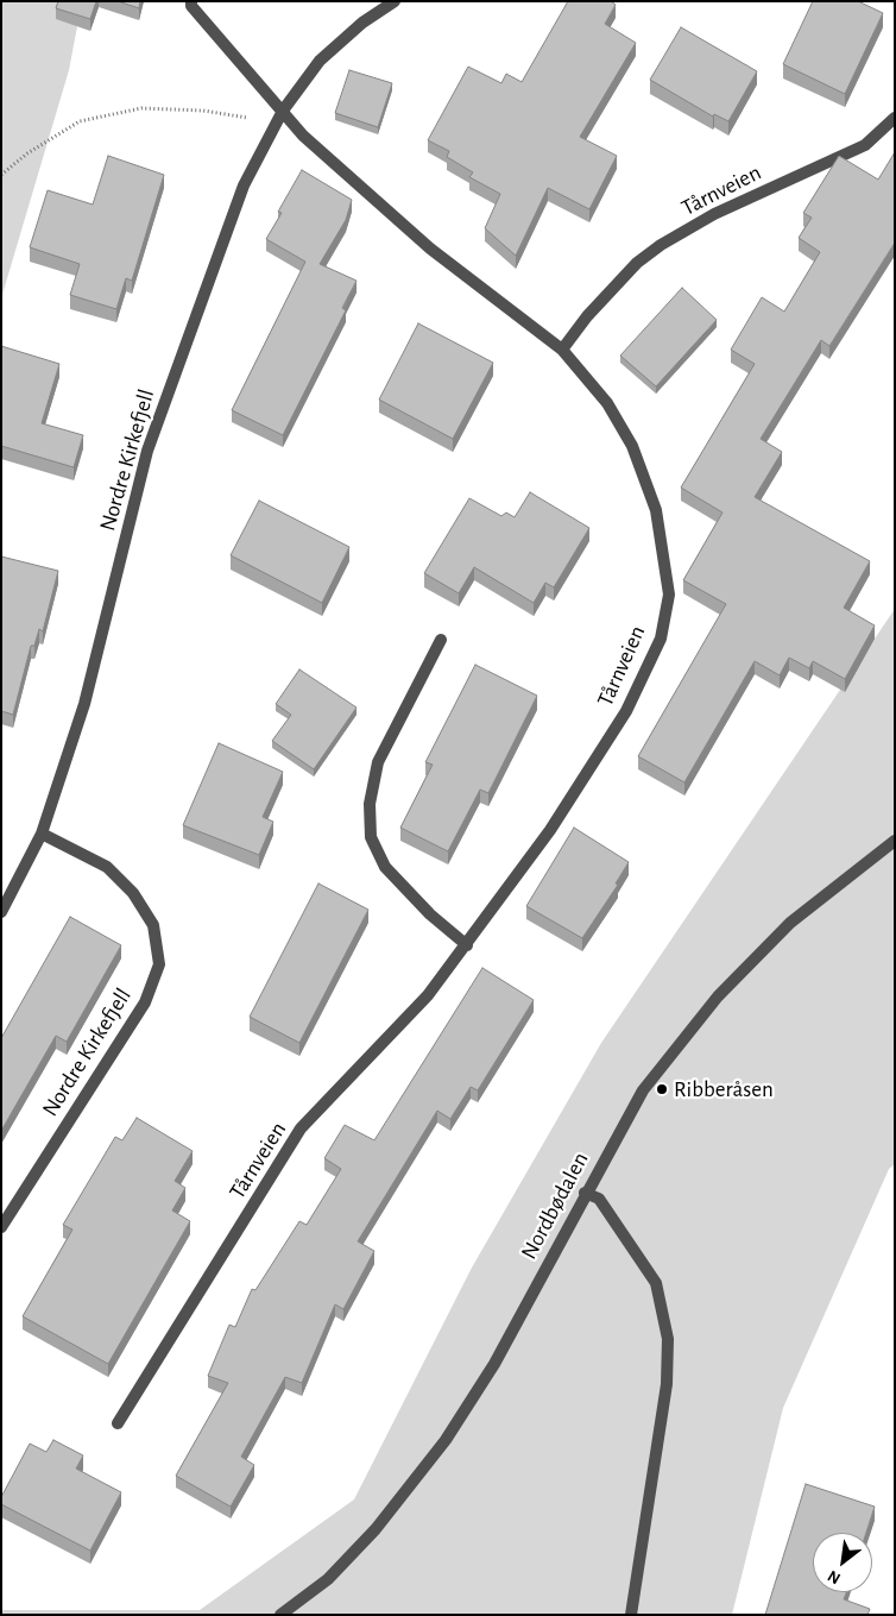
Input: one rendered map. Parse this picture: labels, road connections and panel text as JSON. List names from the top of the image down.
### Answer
{
  "streets": {
    "street": ["Tårnveien", "Nordre Kirkefjell", "Nordbødalen"]
  },
  "crossings": [
    ["Tårnveien", "Nordre Kirkefjell"]
  ],
  "places": ["Ribberåsen"],
  "north": "bottom left"
}
